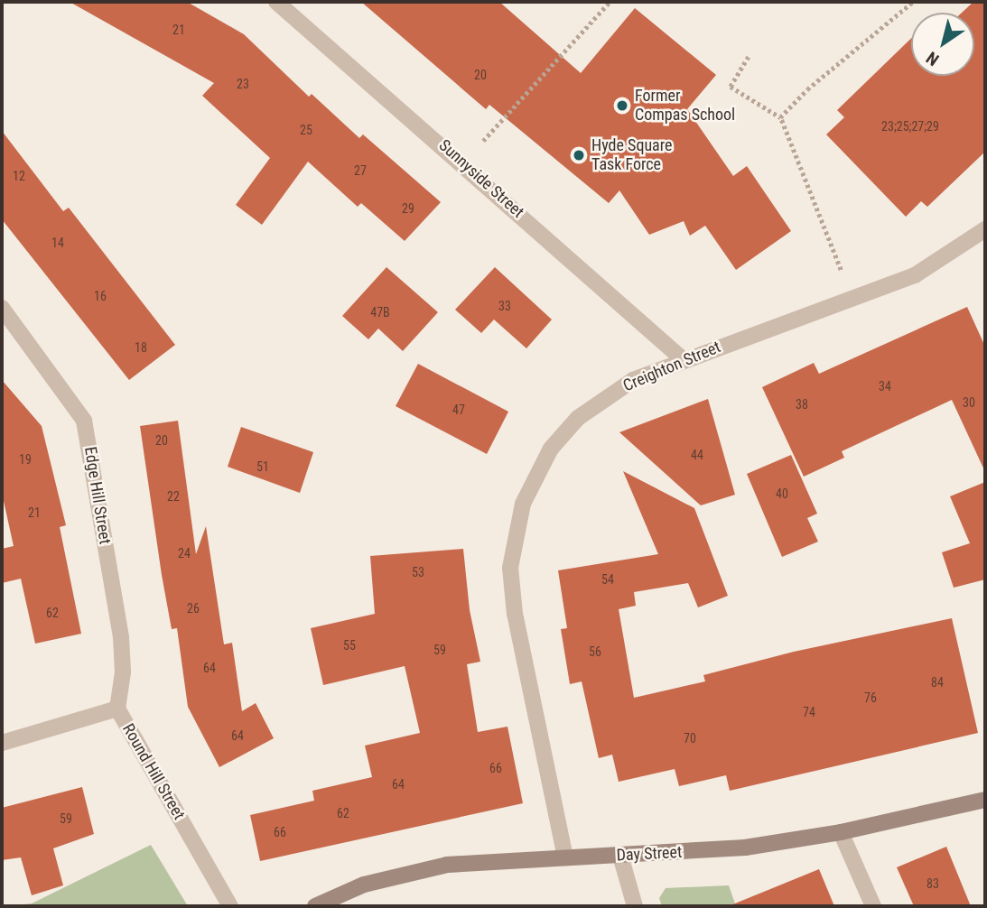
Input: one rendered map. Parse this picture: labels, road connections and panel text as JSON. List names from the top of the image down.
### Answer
{
  "streets": {
    "street": [
      "Sunnyside Street",
      "Creighton Street",
      "Edge Hill Street",
      "Round Hill Street",
      "Day Street"
    ]
  },
  "crossings": [
    ["Sunnyside Street", "Creighton Street"],
    ["Creighton Street", "Day Street"],
    ["Edge Hill Street", "Round Hill Street"]
  ],
  "places": ["Former Compas School", "Hyde Square Task Force"],
  "house_numbers": [
    "21",
    "20",
    "23",
    "23;25;27;29",
    "25",
    "27",
    "12",
    "29",
    "14",
    "16",
    "33",
    "47B",
    "18",
    "34",
    "30",
    "38",
    "47",
    "20",
    "44",
    "19",
    "51",
    "40",
    "22",
    "21",
    "24",
    "53",
    "54",
    "26",
    "62",
    "55",
    "59",
    "56",
    "64",
    "84",
    "76",
    "74",
    "64",
    "70",
    "66",
    "64",
    "62",
    "59",
    "66",
    "83"
  ],
  "north": "bottom left"
}
